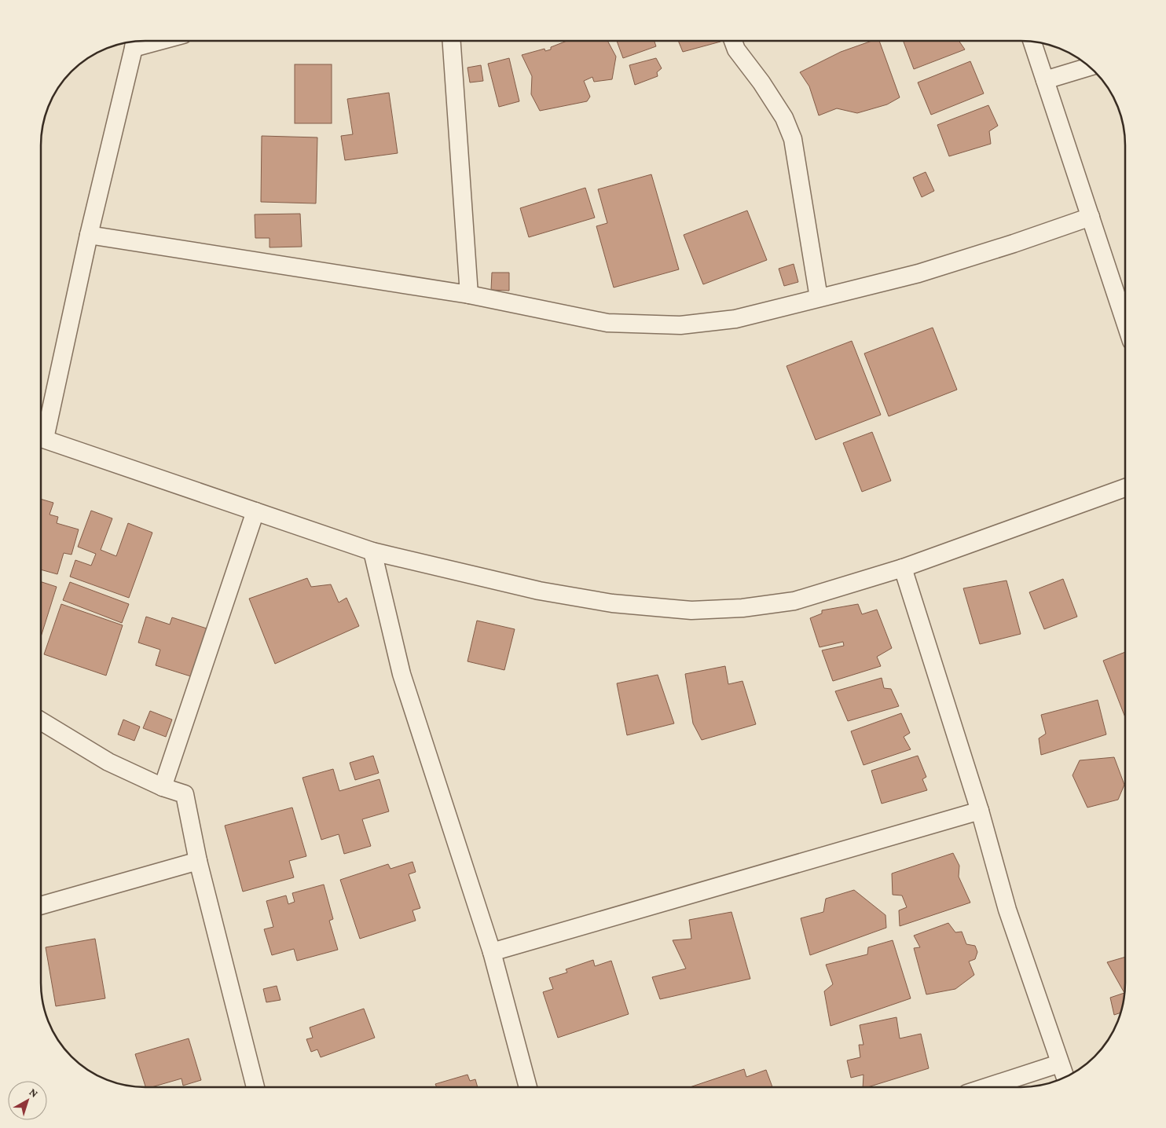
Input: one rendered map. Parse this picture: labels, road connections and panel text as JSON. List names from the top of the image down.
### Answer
{
  "north": "top right"
}
